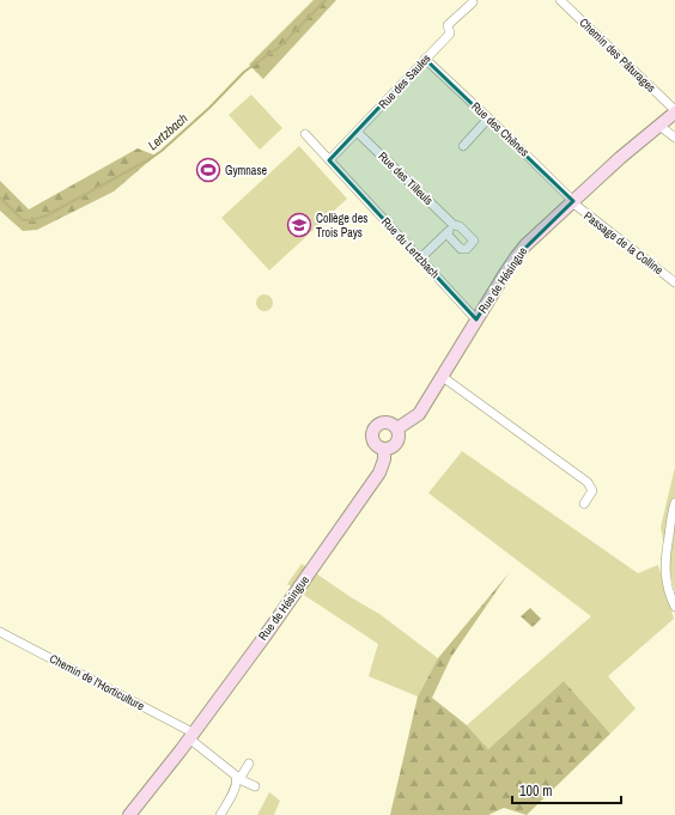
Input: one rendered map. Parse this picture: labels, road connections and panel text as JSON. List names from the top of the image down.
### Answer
{
  "streets": {
    "main road": ["Rue de Hésingue"],
    "street": [
      "Chemin des Pâturages",
      "Rue des Saules",
      "Rue des Chênes",
      "Rue des Tilleuls",
      "Passage de la Colline",
      "Rue du Lertzbach",
      "Chemin de l'Horticulture"
    ]
  },
  "crossings": [
    ["Chemin des Pâturages", "Rue de Hésingue"],
    ["Rue des Saules", "Rue des Chênes"],
    ["Rue des Saules", "Rue des Tilleuls"],
    ["Rue des Saules", "Rue du Lertzbach"],
    ["Rue des Chênes", "Passage de la Colline"],
    ["Rue des Chênes", "Rue de Hésingue"],
    ["Passage de la Colline", "Rue de Hésingue"],
    ["Rue du Lertzbach", "Rue de Hésingue"],
    ["Rue de Hésingue", "Chemin de l'Horticulture"]
  ],
  "water": ["Lertzbach"],
  "places": {
    "sports": ["Gymnase"],
    "school or university": ["Collège des Trois Pays"]
  },
  "scale_bar": "100 m"
}
